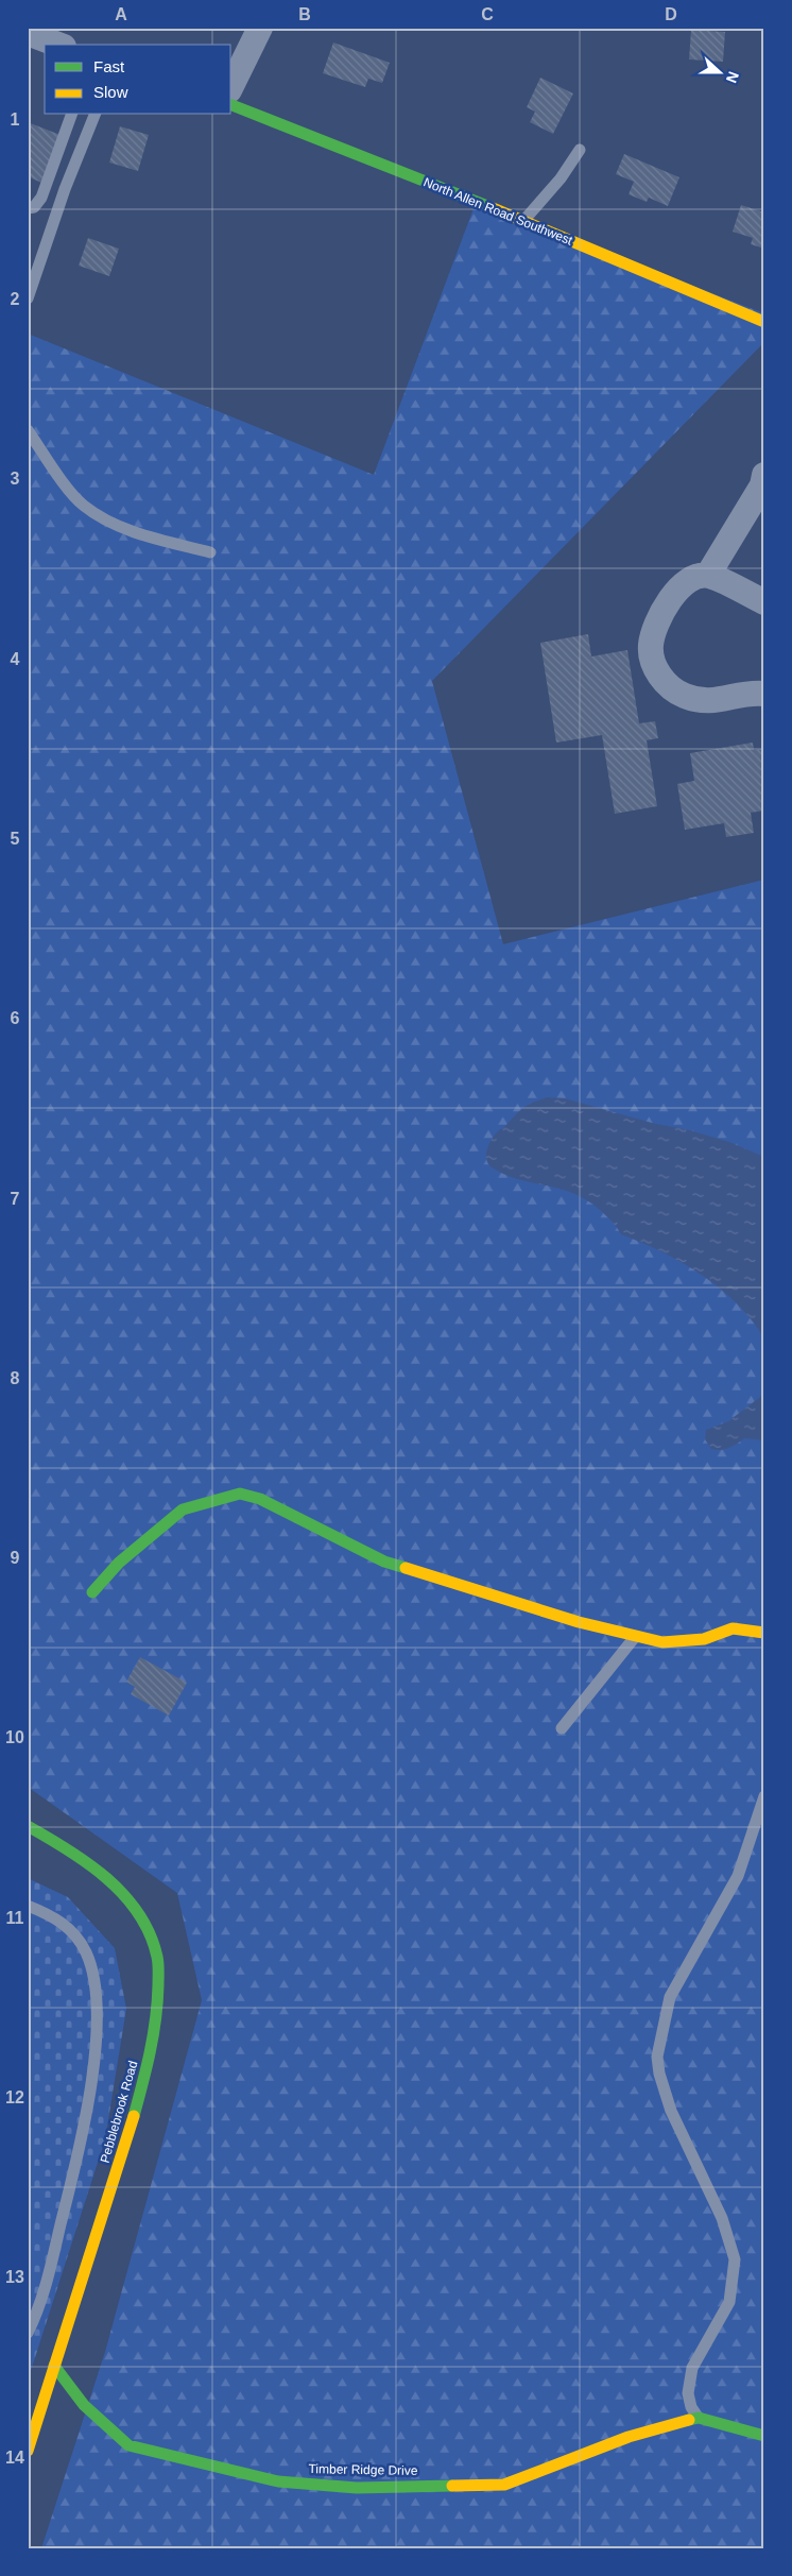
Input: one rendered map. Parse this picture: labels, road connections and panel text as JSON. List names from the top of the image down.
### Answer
{
  "streets": {
    "street": ["North Allen Road Southwest", "Pebblebrook Road", "Timber Ridge Drive"]
  },
  "crossings": [
    ["Pebblebrook Road", "Timber Ridge Drive"]
  ],
  "legend": ["Fast", "Slow"],
  "north": "right",
  "grid": {
    "columns": [
      "A",
      "B",
      "C",
      "D"
    ],
    "rows": [
      "1",
      "2",
      "3",
      "4",
      "5",
      "6",
      "7",
      "8",
      "9",
      "10",
      "11",
      "12",
      "13",
      "14"
    ]
  }
}
